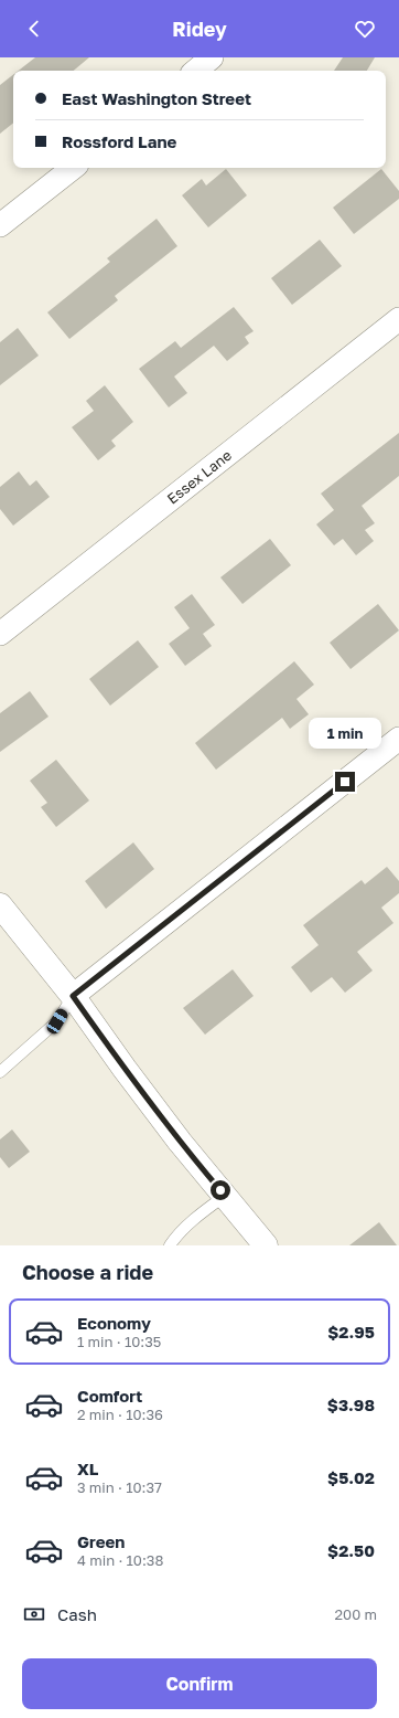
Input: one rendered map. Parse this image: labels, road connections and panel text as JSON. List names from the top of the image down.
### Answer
{
  "streets": {
    "street": ["Essex Lane"]
  },
  "page": {
    "header": "Ridey",
    "banner": ["East Washington Street", "Rossford Lane"],
    "bubble": "1 min",
    "heading": "Choose a ride",
    "list": [
      {
        "name": "Economy",
        "note": "1 min · 10:35",
        "value": "$2.95"
      },
      {
        "name": "Comfort",
        "note": "2 min · 10:36",
        "value": "$3.98"
      },
      {
        "name": "XL",
        "note": "3 min · 10:37",
        "value": "$5.02"
      },
      {
        "name": "Green",
        "note": "4 min · 10:38",
        "value": "$2.50"
      }
    ],
    "pay": ["Cash", "200 m"],
    "buttons": "Confirm"
  }
}
